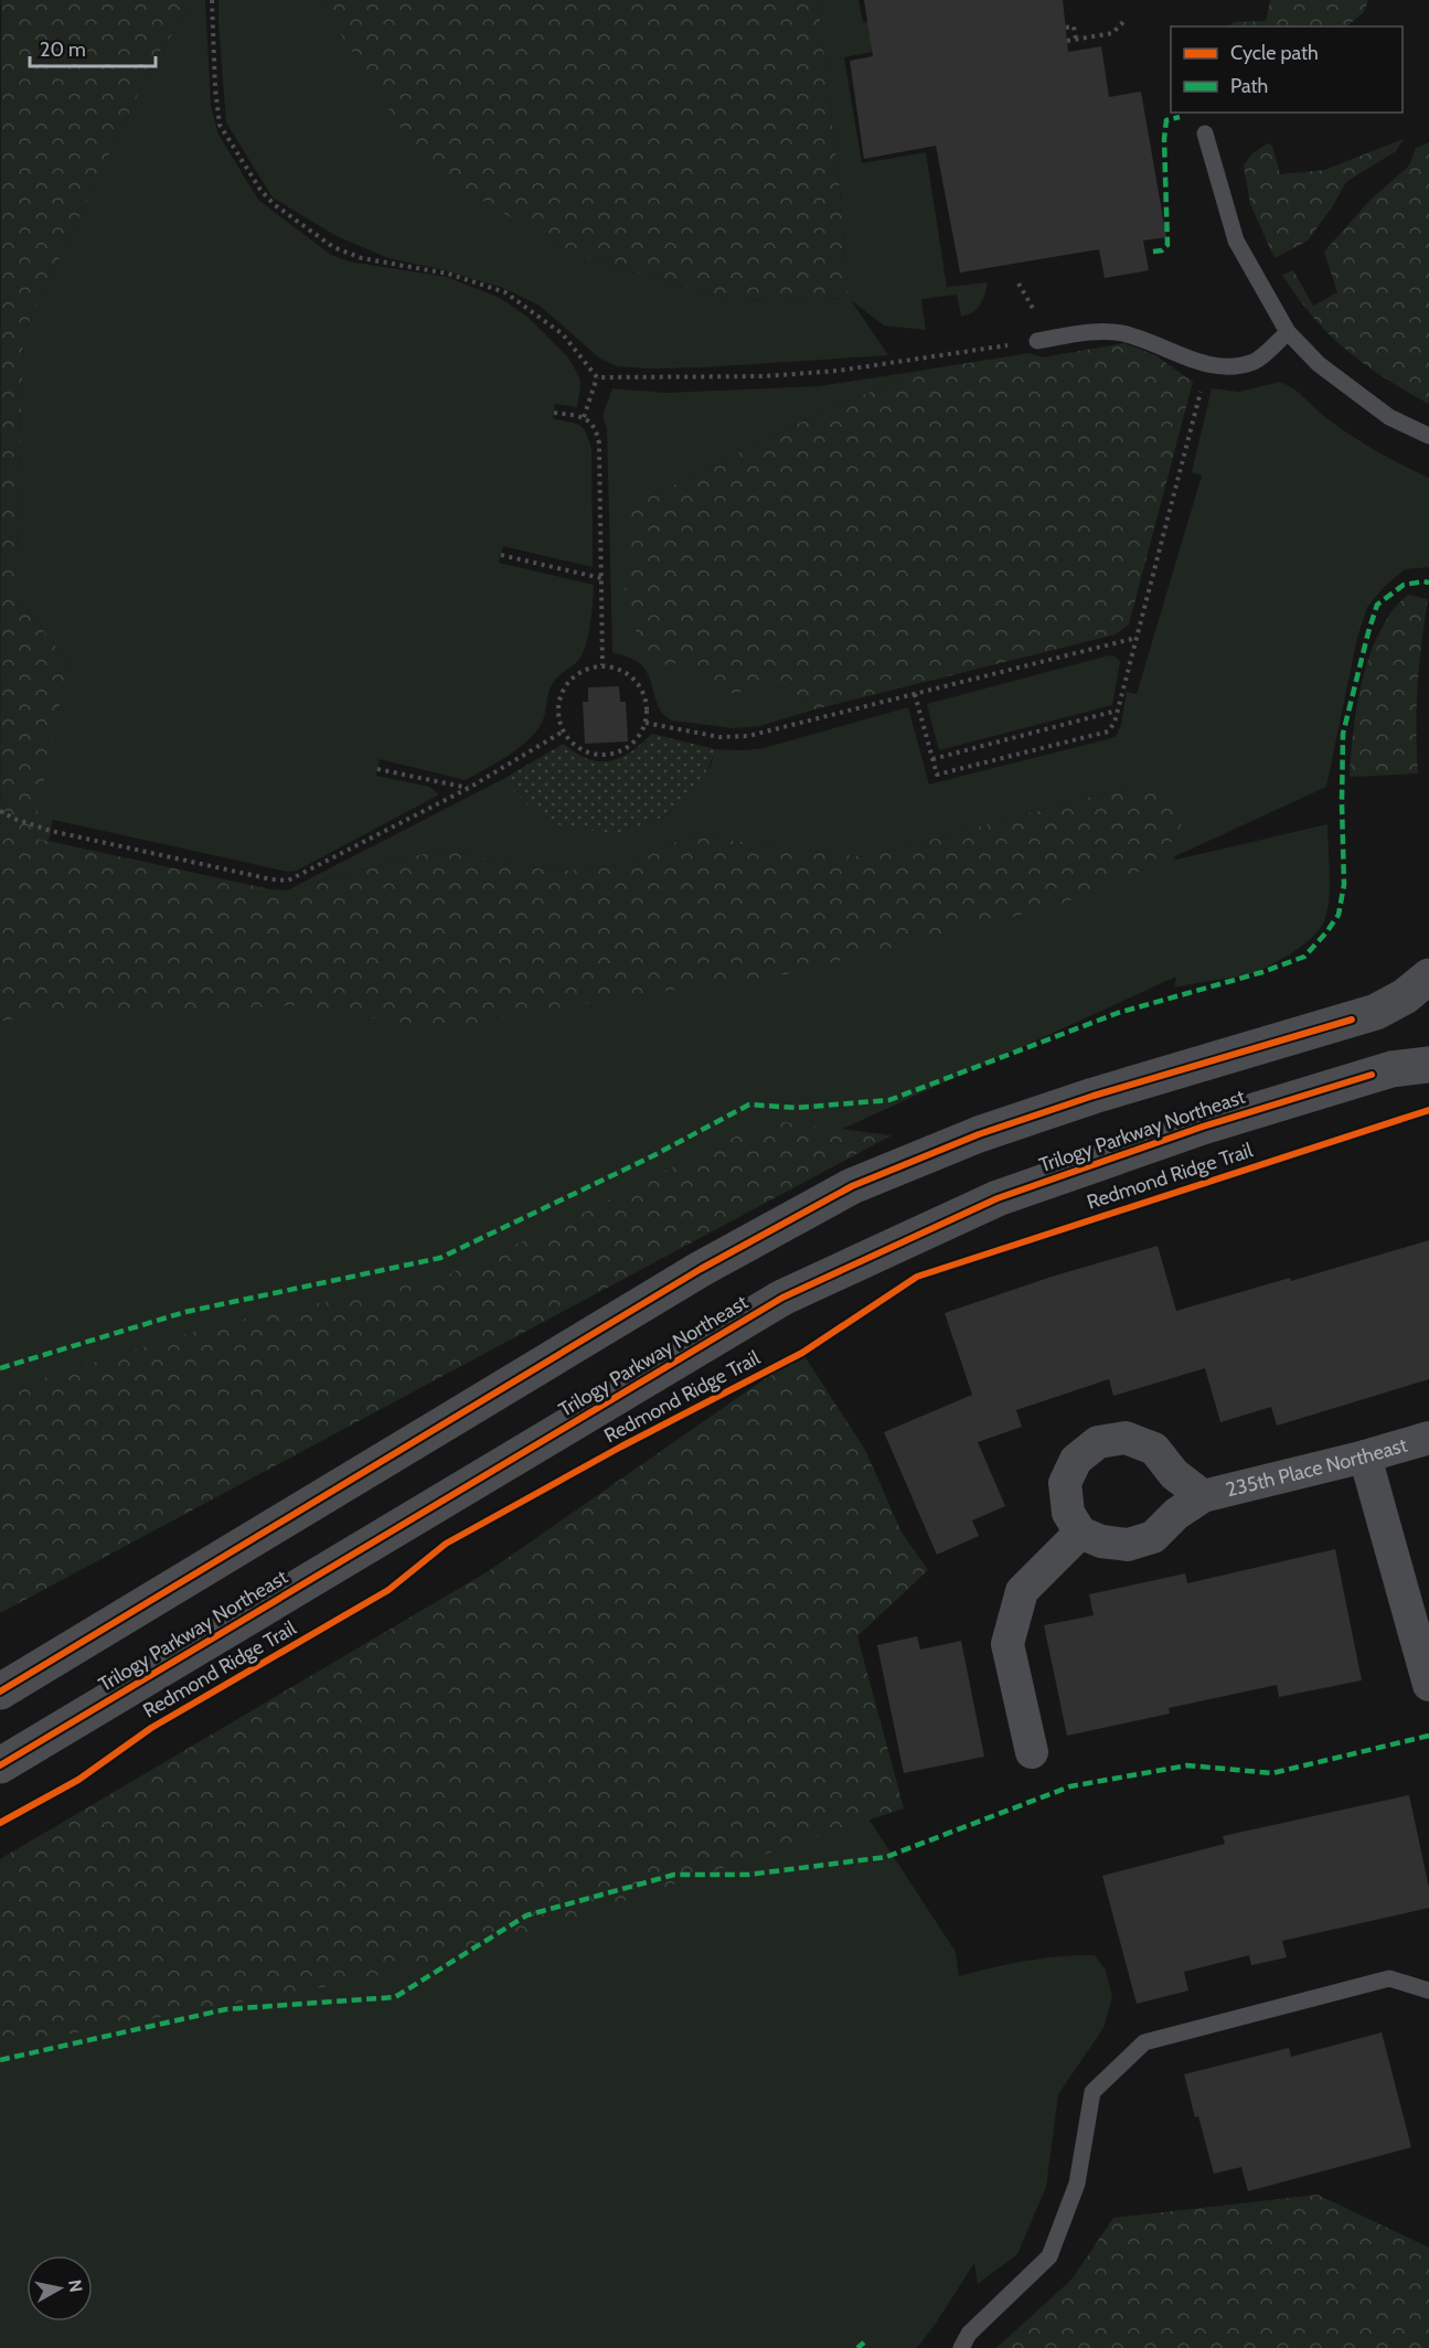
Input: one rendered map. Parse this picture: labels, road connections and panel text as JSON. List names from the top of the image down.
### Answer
{
  "streets": {
    "street": ["Trilogy Parkway Northeast", "235th Place Northeast"],
    "cycle path": ["Redmond Ridge Trail"]
  },
  "legend": ["Cycle path", "Path"],
  "scale_bar": "20 m",
  "north": "right"
}
